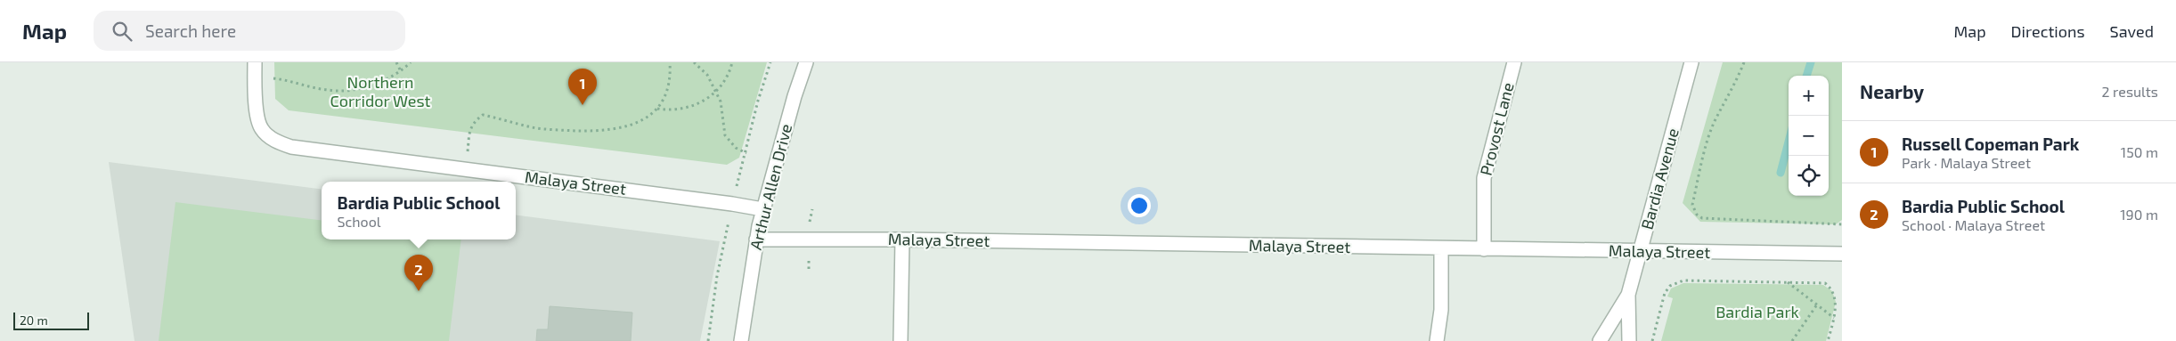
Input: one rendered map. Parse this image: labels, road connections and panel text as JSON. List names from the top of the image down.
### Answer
{
  "streets": {
    "street": [
      "Provost Lane",
      "Bardia Avenue",
      "Malaya Street",
      "Arthur Allen Drive"
    ]
  },
  "crossings": [
    ["Provost Lane", "Malaya Street"],
    ["Bardia Avenue", "Malaya Street"],
    ["Malaya Street", "Arthur Allen Drive"]
  ],
  "parks": ["Northern Corridor West", "Bardia Park"],
  "scale_bar": "20 m",
  "page": {
    "header": "Map",
    "search": "Search here",
    "nav": ["Map", "Directions", "Saved"],
    "heading": ["Nearby", "2 results"],
    "pins": ["1", "2"],
    "map_buttons": ["+", "−"],
    "list": [
      {
        "mark": "1",
        "name": "Russell Copeman Park",
        "note": "Park · Malaya Street",
        "value": "150 m"
      },
      {
        "mark": "2",
        "name": "Bardia Public School",
        "note": "School · Malaya Street",
        "value": "190 m"
      }
    ],
    "popup": ["Bardia Public School", "School"],
    "scale": "20 m"
  }
}
